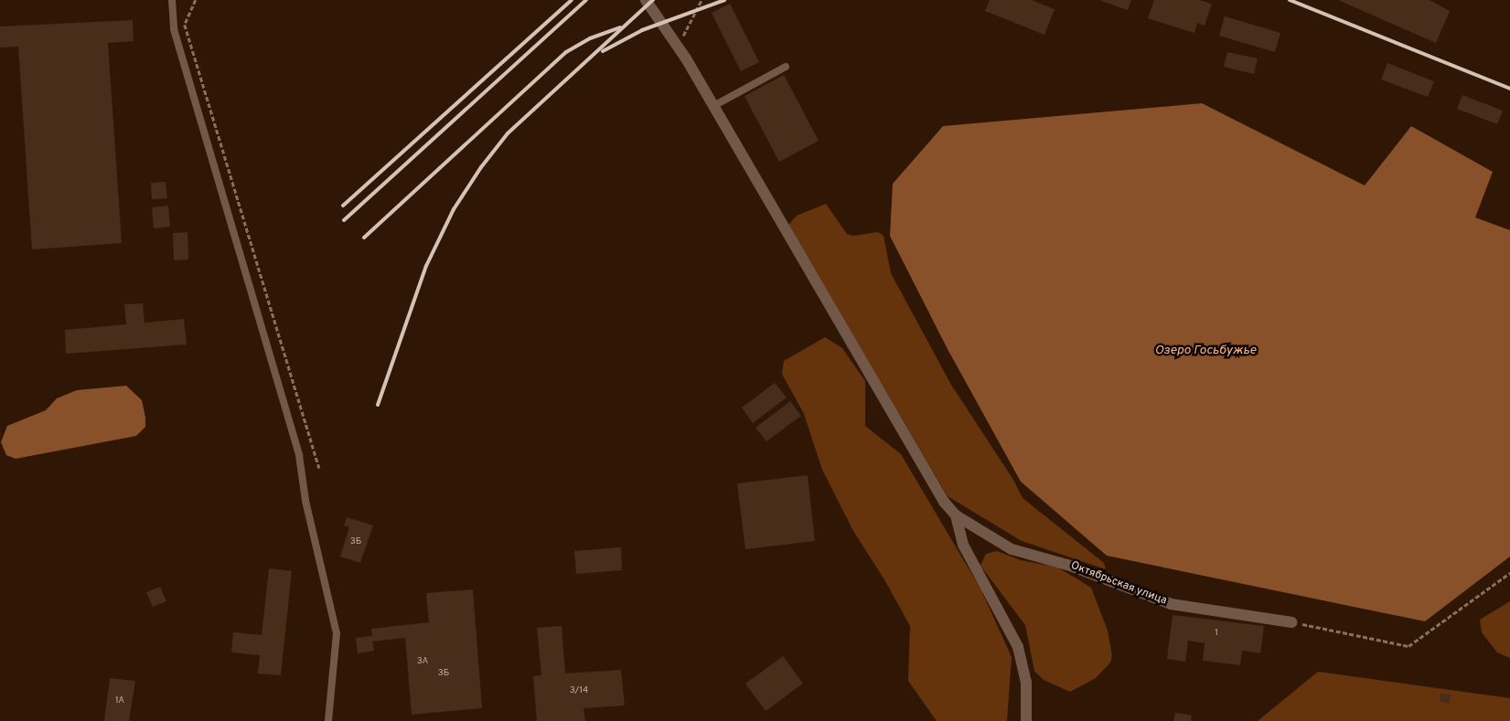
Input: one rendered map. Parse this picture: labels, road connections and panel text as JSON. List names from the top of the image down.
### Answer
{
  "streets": {
    "street": ["Октябрьская улица"]
  },
  "water": ["Озеро Госьбужье"],
  "house_numbers": [
    "3Б",
    "1",
    "3А",
    "3Б",
    "3/14",
    "1А"
  ]
}
